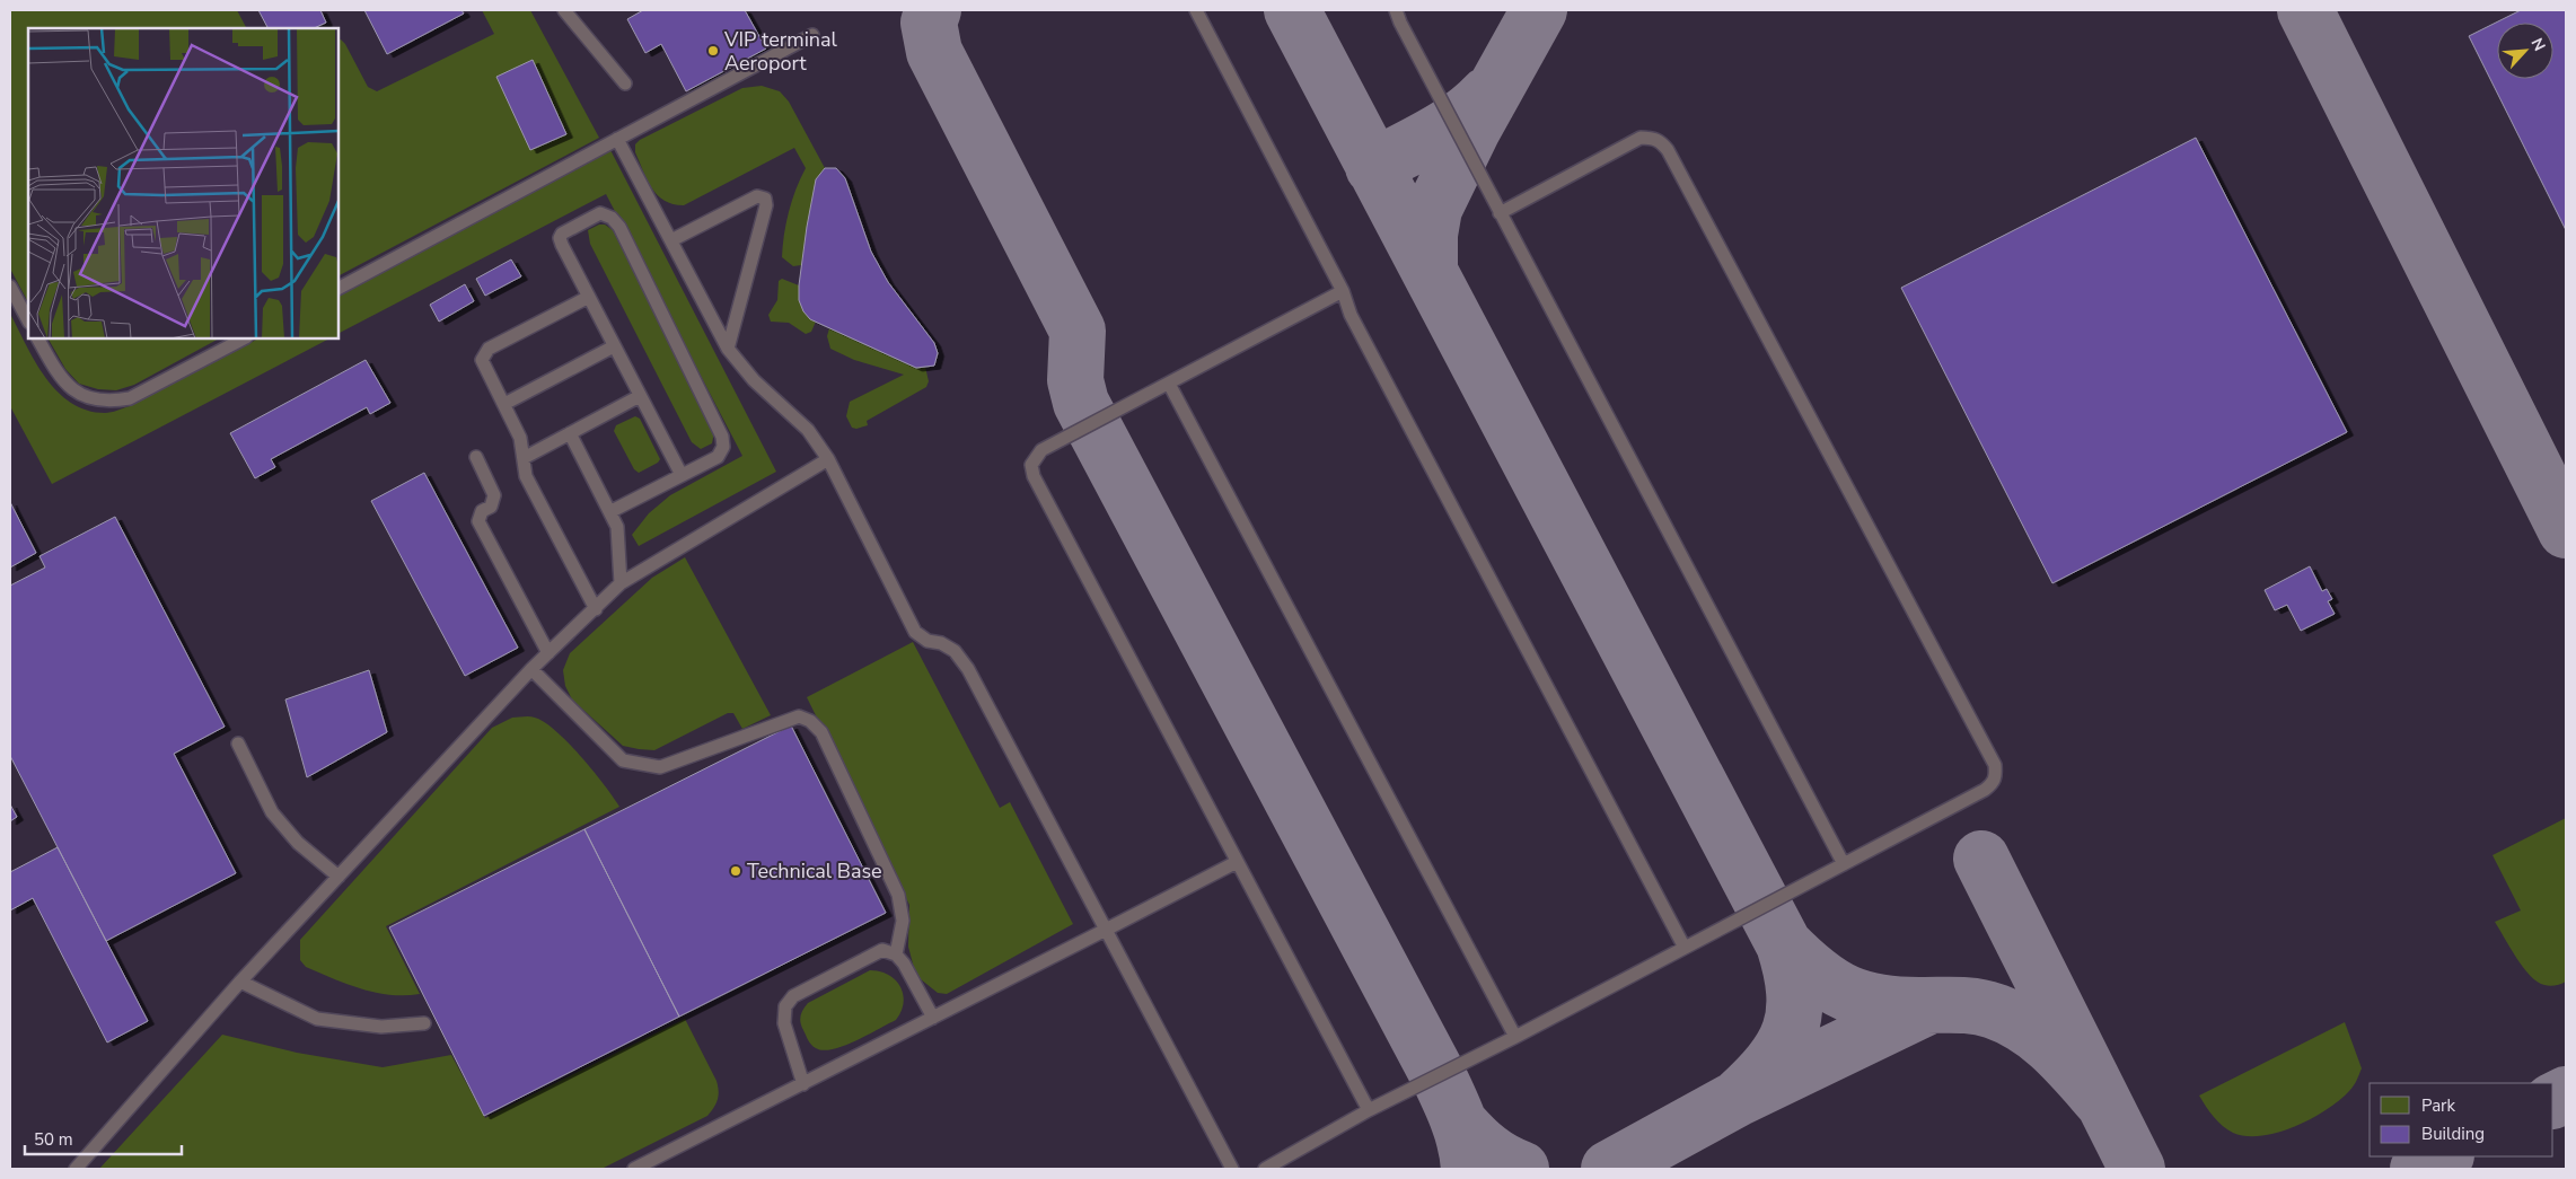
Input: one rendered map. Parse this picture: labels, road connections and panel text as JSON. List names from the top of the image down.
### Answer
{
  "places": ["VIP terminal Aeroport", "Technical Base"],
  "legend": ["Park", "Building"],
  "scale_bar": "50 m",
  "north": "top right"
}
